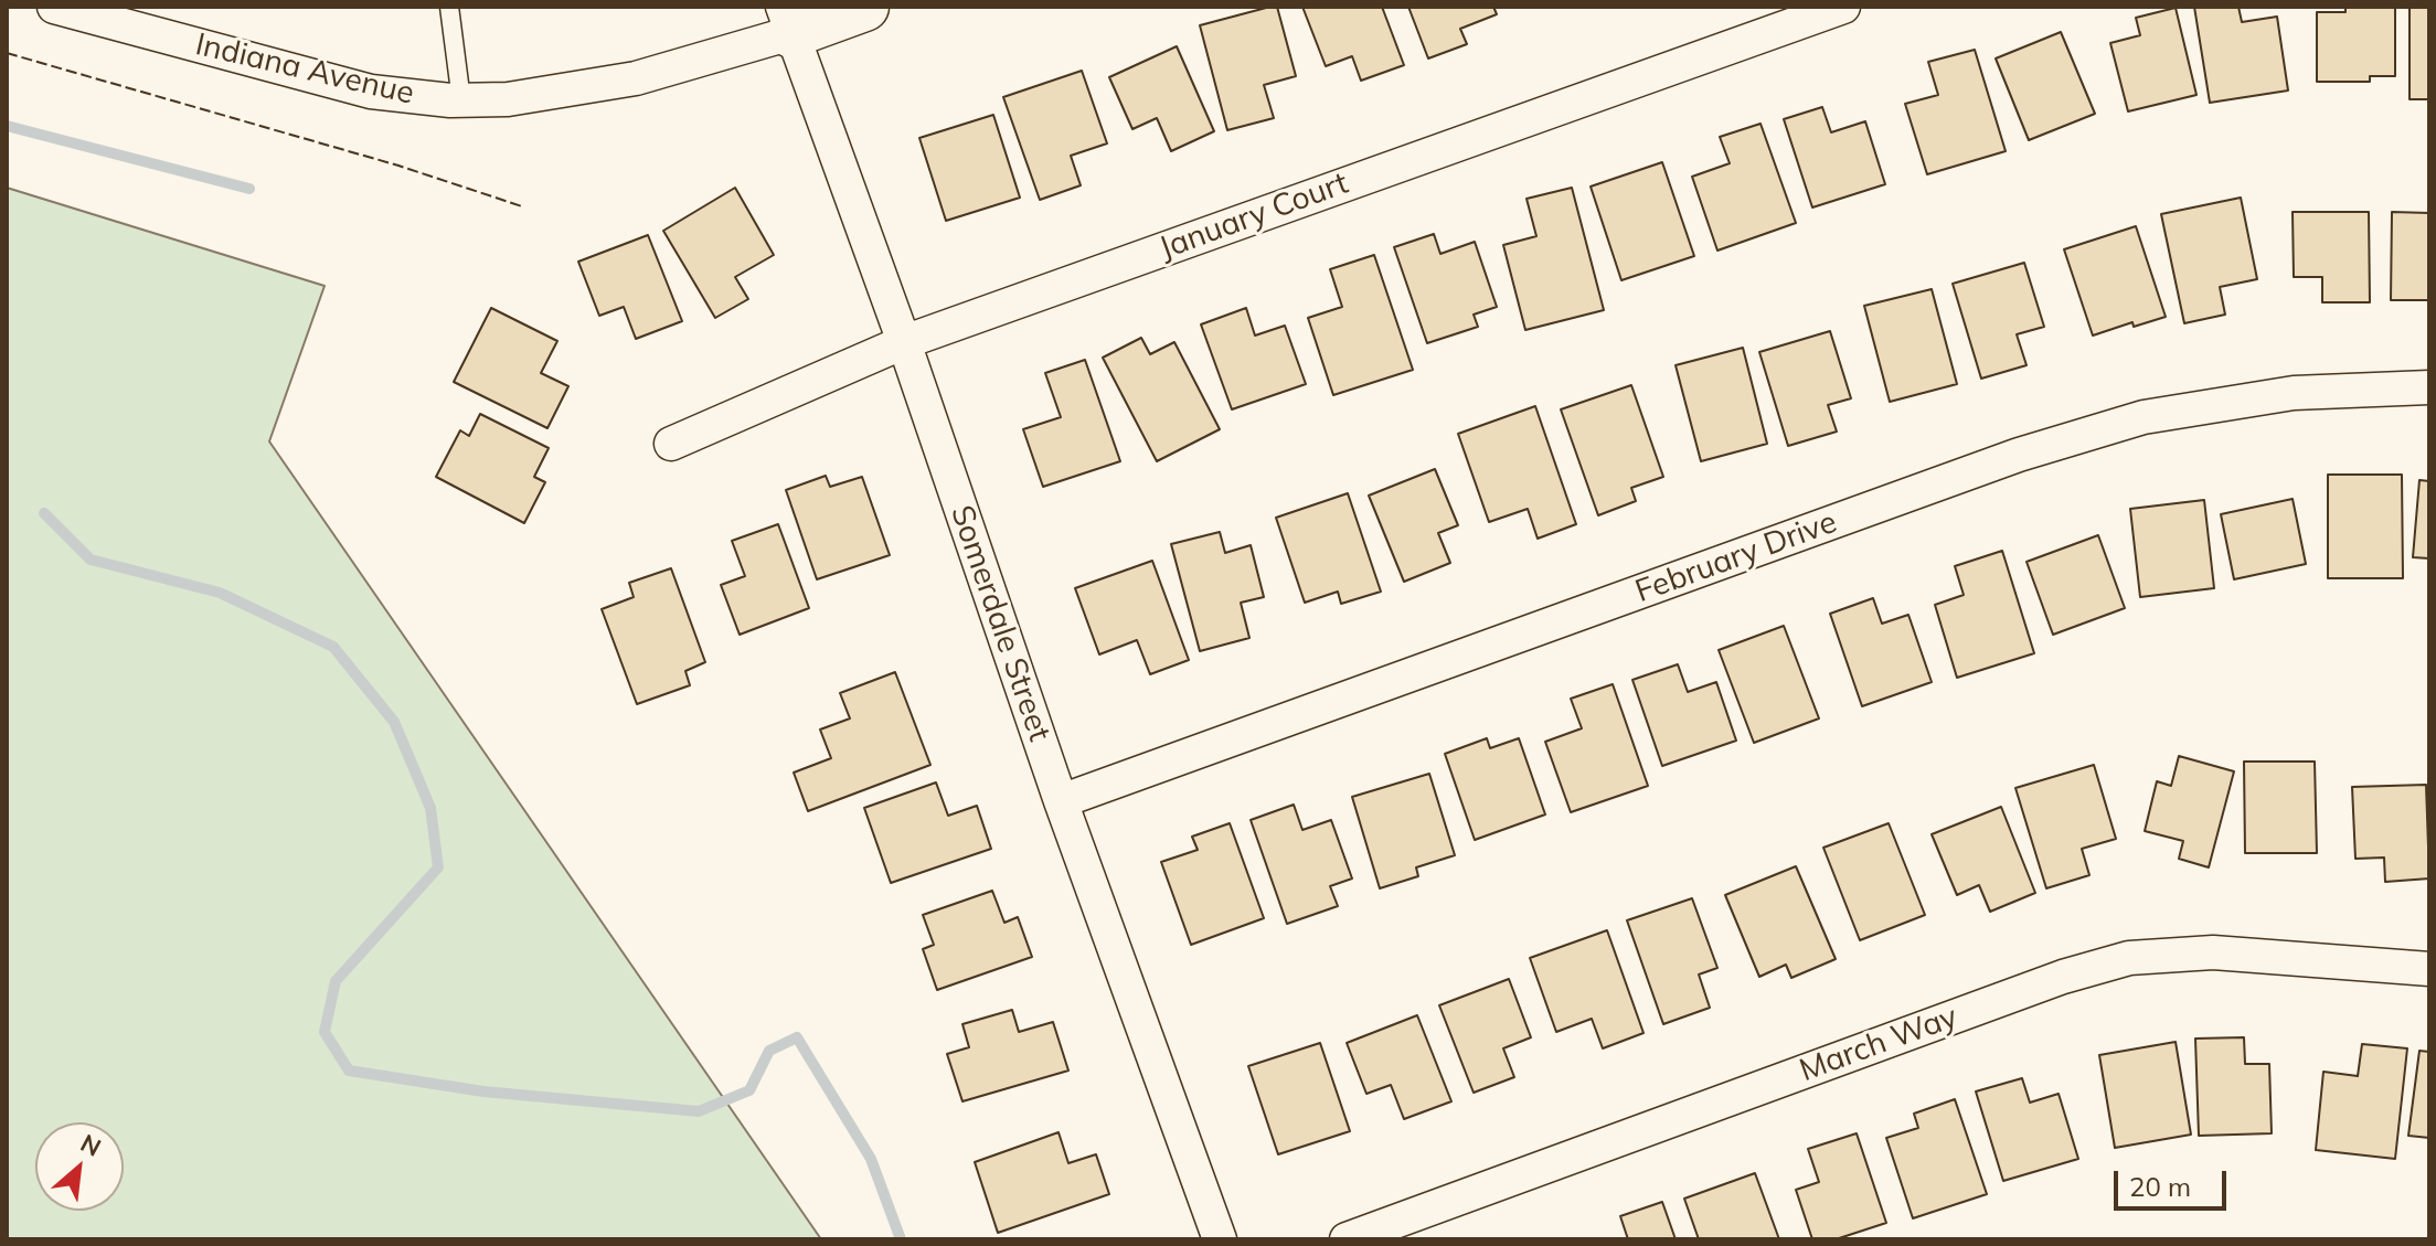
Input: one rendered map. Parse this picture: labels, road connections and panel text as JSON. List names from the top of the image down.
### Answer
{
  "streets": {
    "street": [
      "Indiana Avenue",
      "January Court",
      "February Drive",
      "Somerdale Street",
      "March Way"
    ]
  },
  "crossings": [
    ["Indiana Avenue", "Somerdale Street"],
    ["January Court", "Somerdale Street"],
    ["February Drive", "Somerdale Street"]
  ],
  "scale_bar": "20 m",
  "north": "top right"
}
